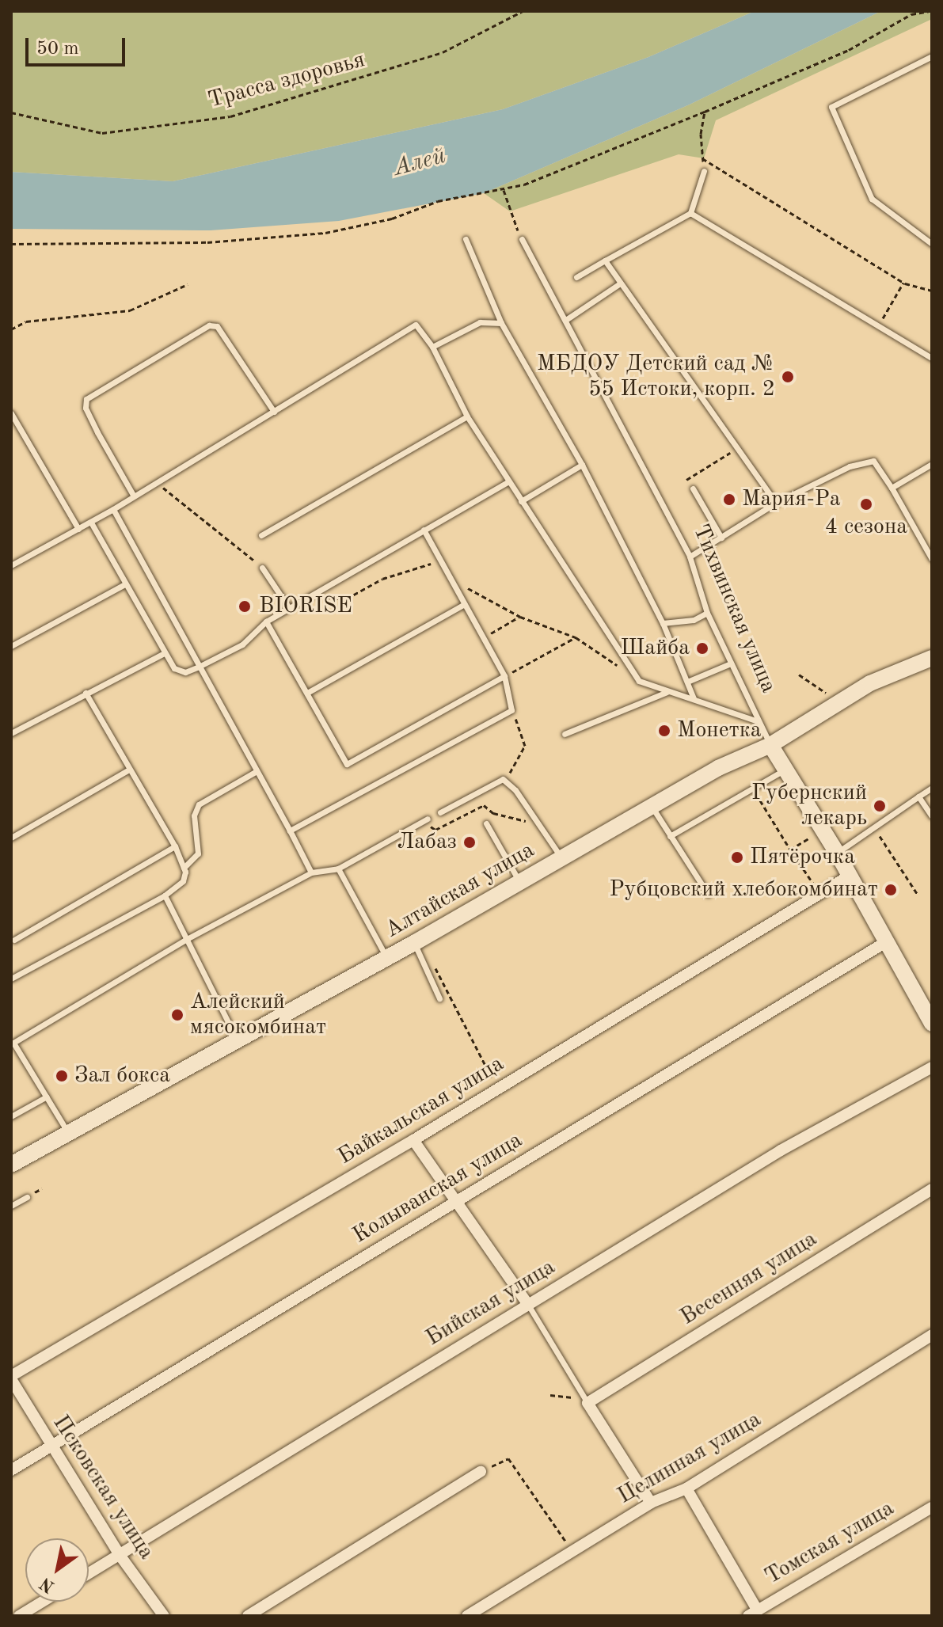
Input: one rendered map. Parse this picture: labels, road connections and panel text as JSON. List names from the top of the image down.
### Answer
{
  "streets": {
    "main road": ["Тихвинская улица", "Алтайская улица"],
    "street": [
      "Байкальская улица",
      "Колыванская улица",
      "Весенняя улица",
      "Бийская улица",
      "Целинная улица",
      "Псковская улица",
      "Томская улица"
    ],
    "path": ["Трасса здоровья"]
  },
  "crossings": [
    ["Тихвинская улица", "Алтайская улица"],
    ["Тихвинская улица", "Байкальская улица"],
    ["Тихвинская улица", "Колыванская улица"],
    ["Байкальская улица", "Псковская улица"],
    ["Колыванская улица", "Псковская улица"],
    ["Бийская улица", "Псковская улица"]
  ],
  "water": ["Алей"],
  "places": [
    "МБДОУ Детский сад № 55 Истоки, корп. 2",
    "Мария-Ра",
    "4 сезона",
    "BIORISE",
    "Шайба",
    "Монетка",
    "Губернский лекарь",
    "Лабаз",
    "Пятёрочка",
    "Рубцовский хлебокомбинат",
    "Алейский мясокомбинат",
    "Зал бокса"
  ],
  "scale_bar": "50 m",
  "north": "bottom left"
}
